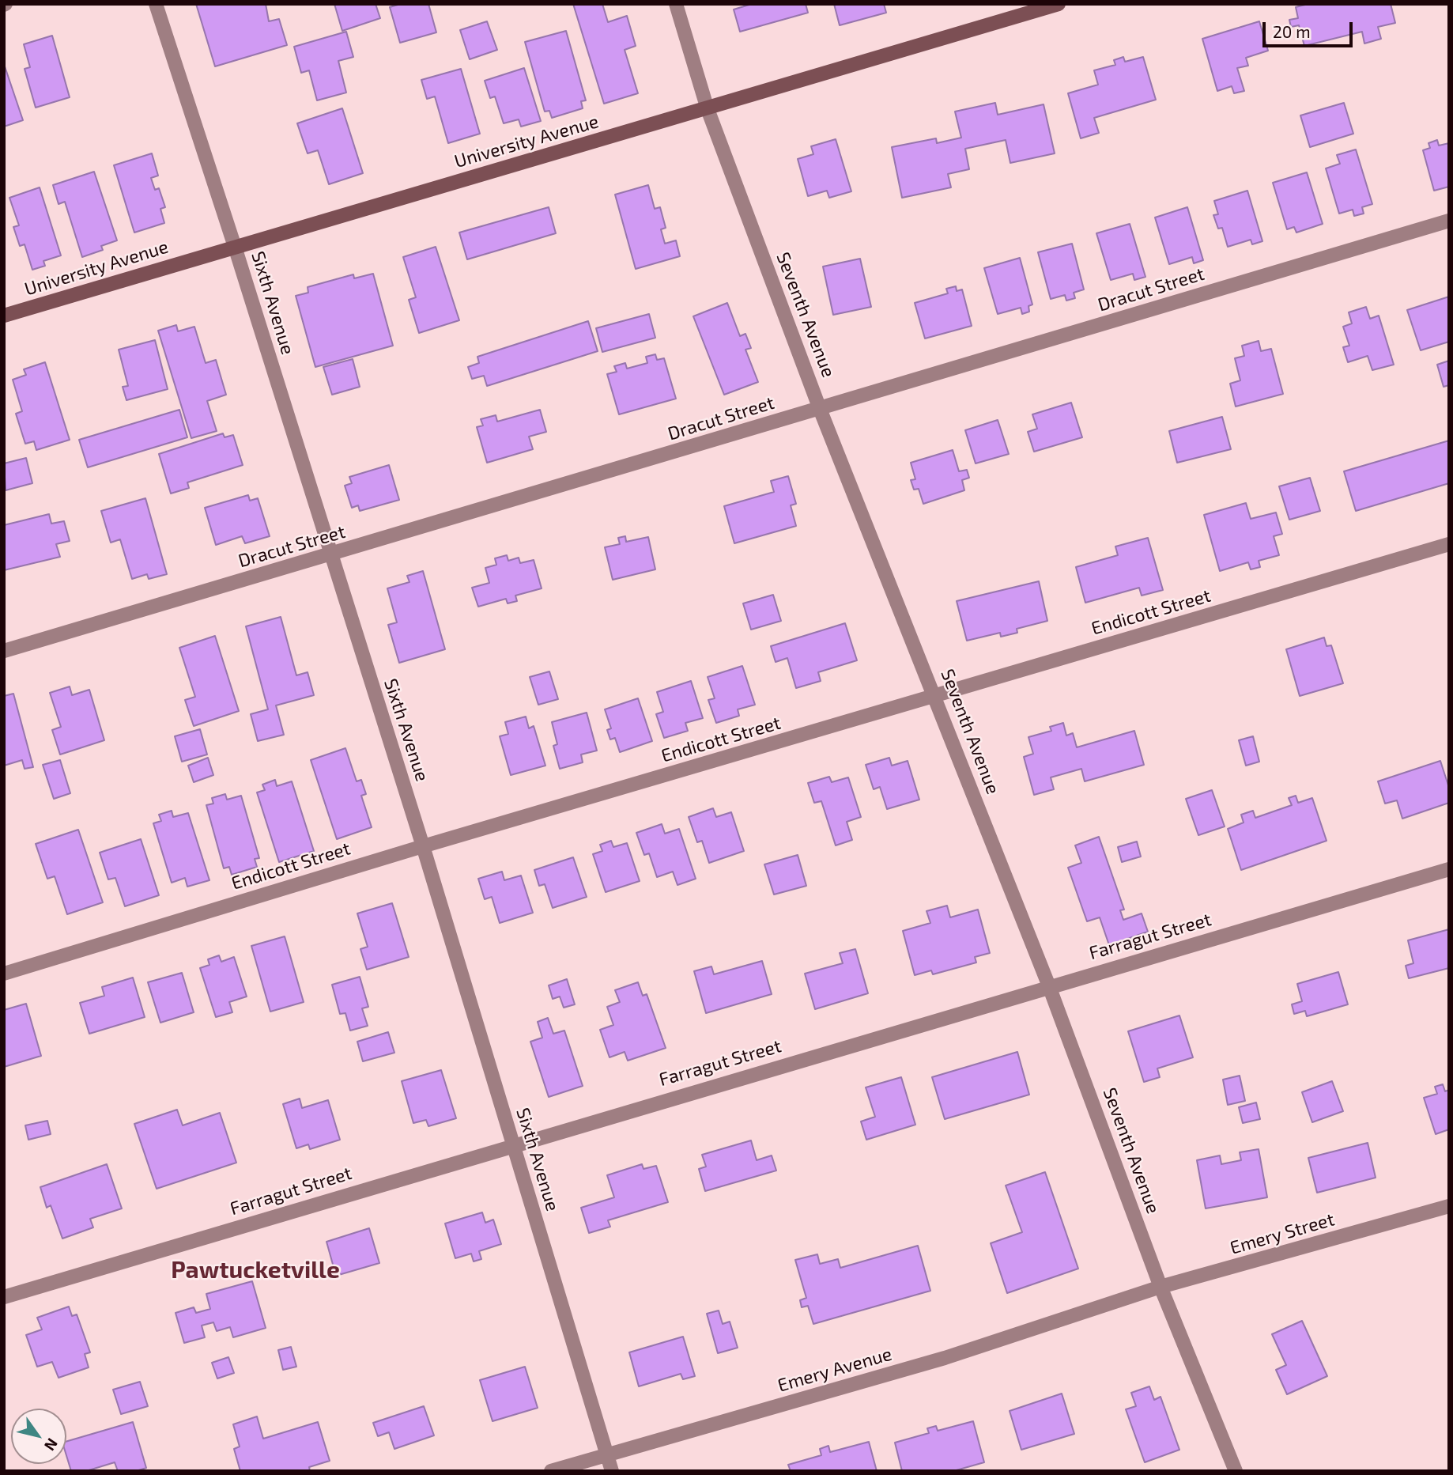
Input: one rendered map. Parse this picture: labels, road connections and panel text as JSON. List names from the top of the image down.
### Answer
{
  "streets": {
    "main road": ["University Avenue"],
    "street": [
      "Dracut Street",
      "Sixth Avenue",
      "Seventh Avenue",
      "Endicott Street",
      "Farragut Street",
      "Emery Street",
      "Emery Avenue"
    ]
  },
  "crossings": [
    ["University Avenue", "Sixth Avenue"],
    ["University Avenue", "Seventh Avenue"],
    ["Dracut Street", "Sixth Avenue"],
    ["Dracut Street", "Seventh Avenue"],
    ["Sixth Avenue", "Endicott Street"],
    ["Sixth Avenue", "Farragut Street"],
    ["Sixth Avenue", "Emery Avenue"],
    ["Seventh Avenue", "Endicott Street"],
    ["Seventh Avenue", "Farragut Street"],
    ["Seventh Avenue", "Emery Street"],
    ["Emery Street", "Emery Avenue"]
  ],
  "districts": ["Pawtucketville"],
  "scale_bar": "20 m",
  "north": "bottom right"
}
